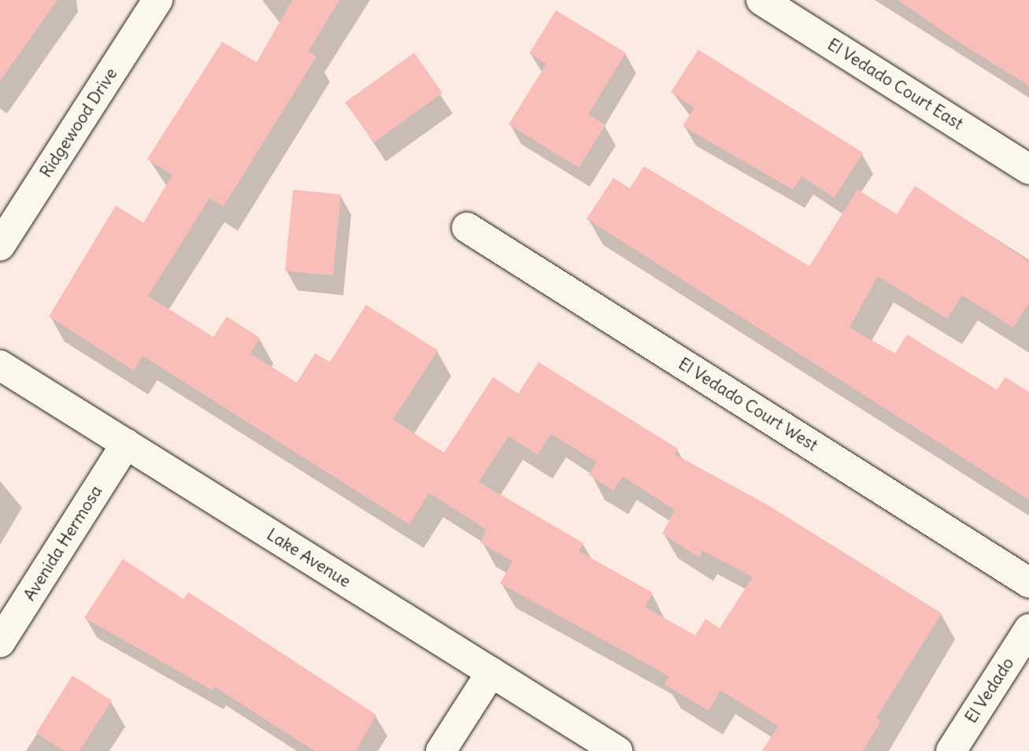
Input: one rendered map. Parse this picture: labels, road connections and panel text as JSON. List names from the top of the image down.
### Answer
{
  "streets": {
    "street": [
      "El Vedado Court East",
      "Ridgewood Drive",
      "El Vedado Court West",
      "Avenida Hermosa",
      "Lake Avenue",
      "El Vedado"
    ]
  },
  "crossings": [
    ["Avenida Hermosa", "Lake Avenue"]
  ]
}
